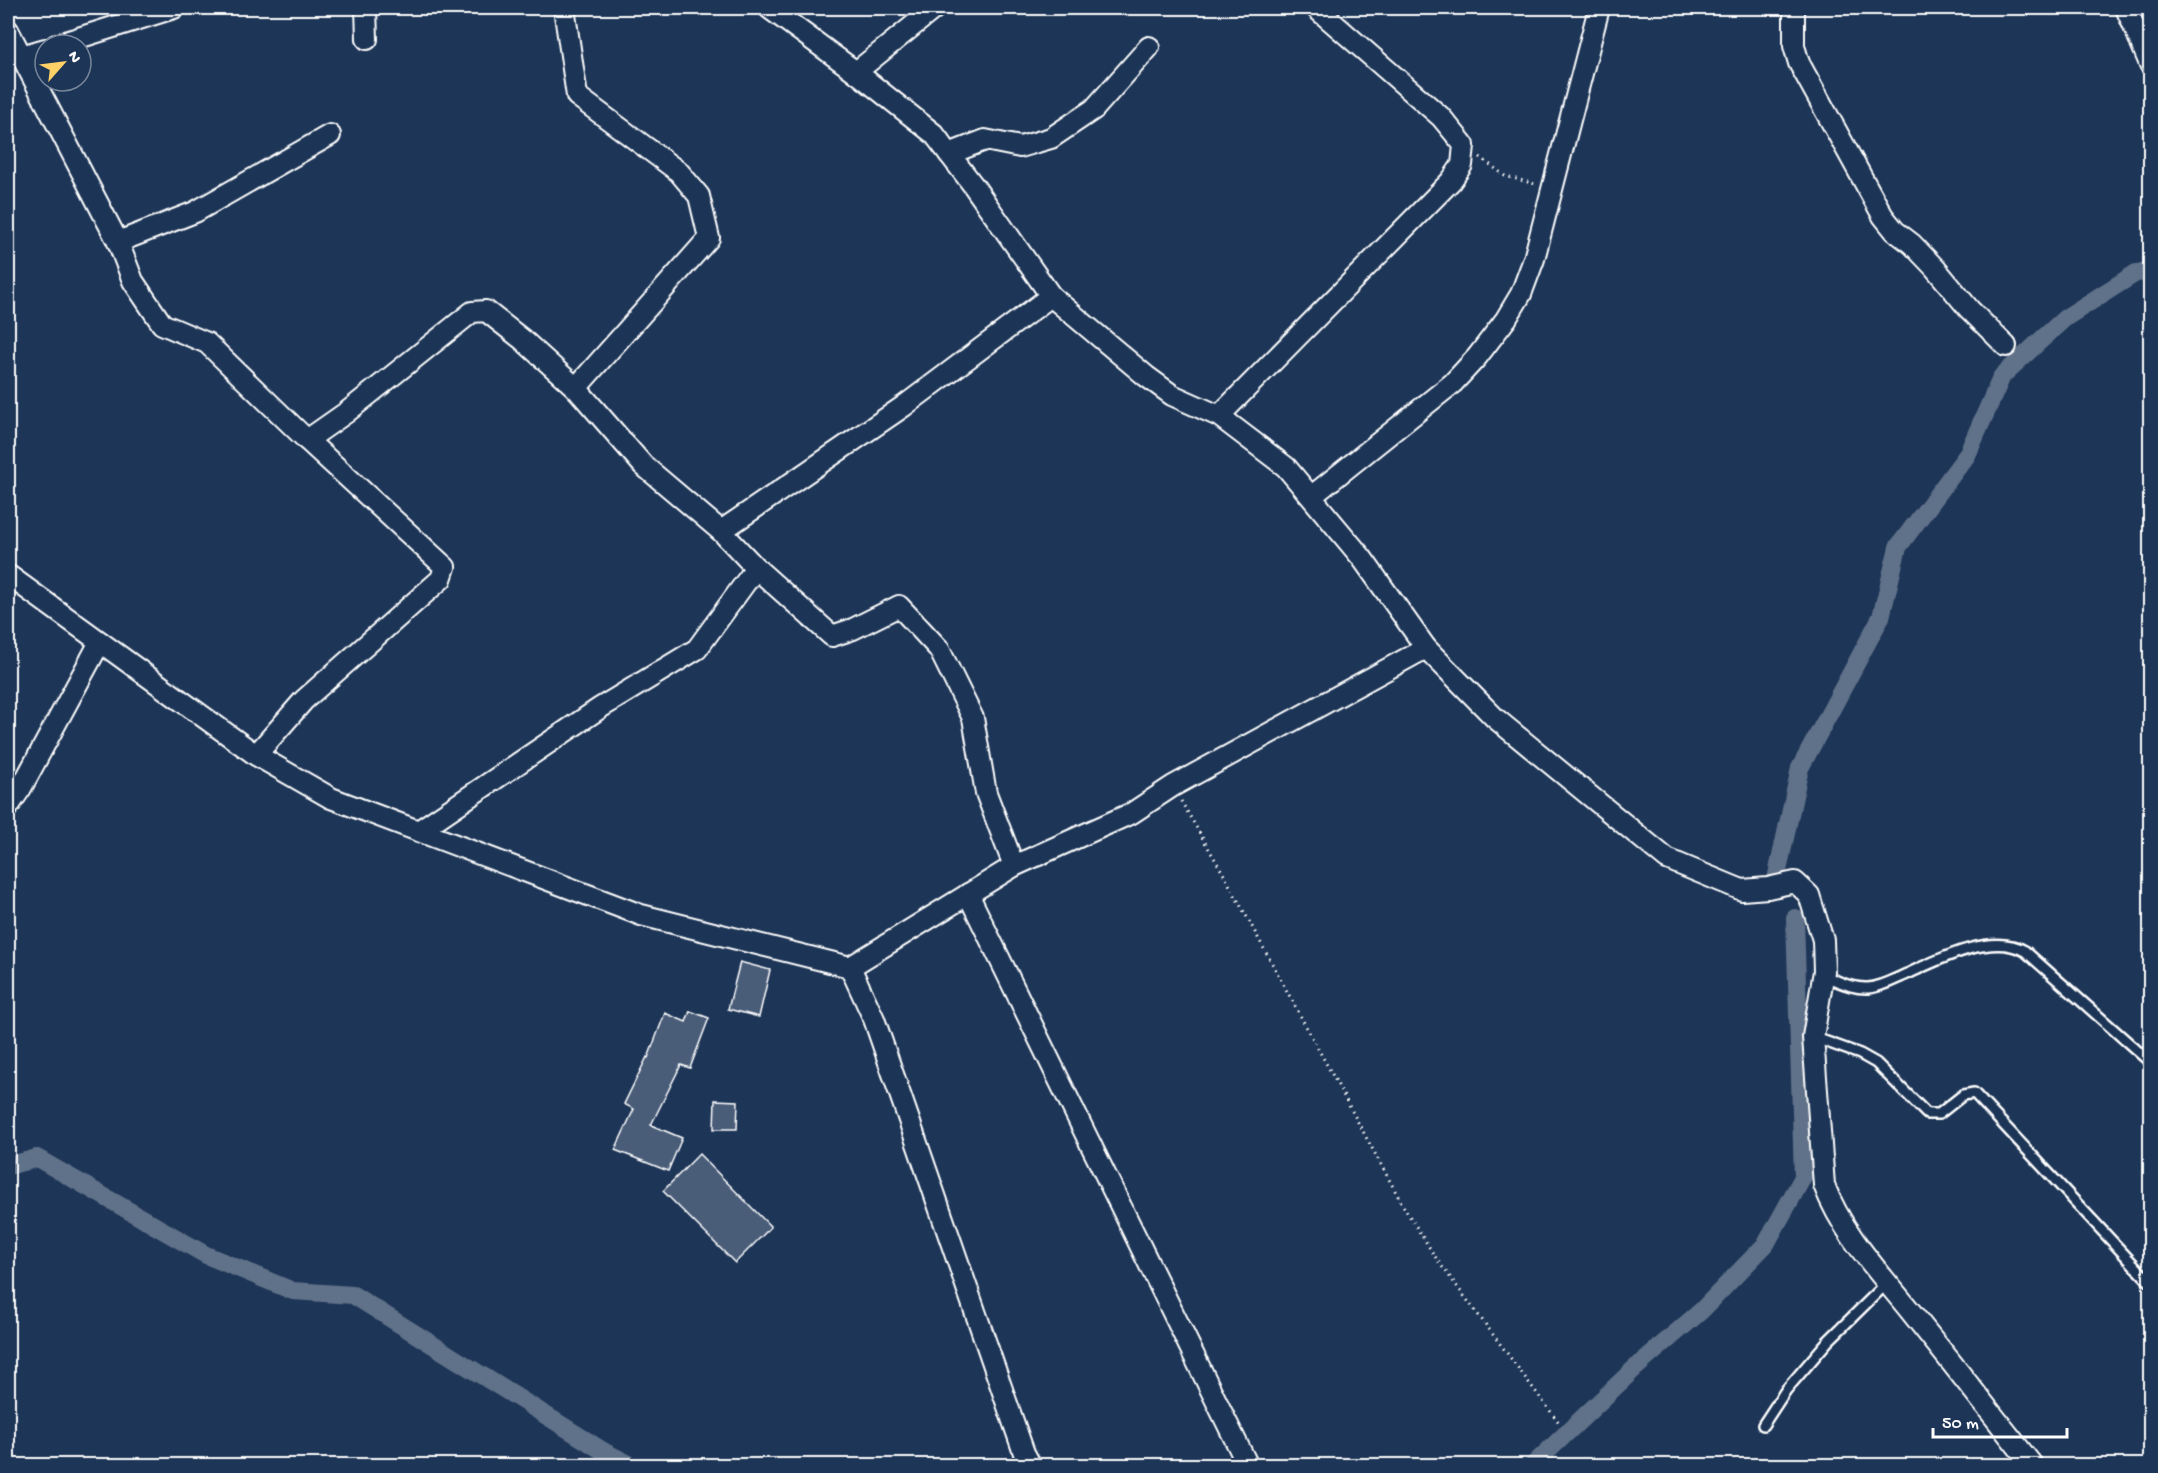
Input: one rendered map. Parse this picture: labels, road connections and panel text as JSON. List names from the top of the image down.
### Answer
{
  "scale_bar": "50 m",
  "north": "top right"
}
